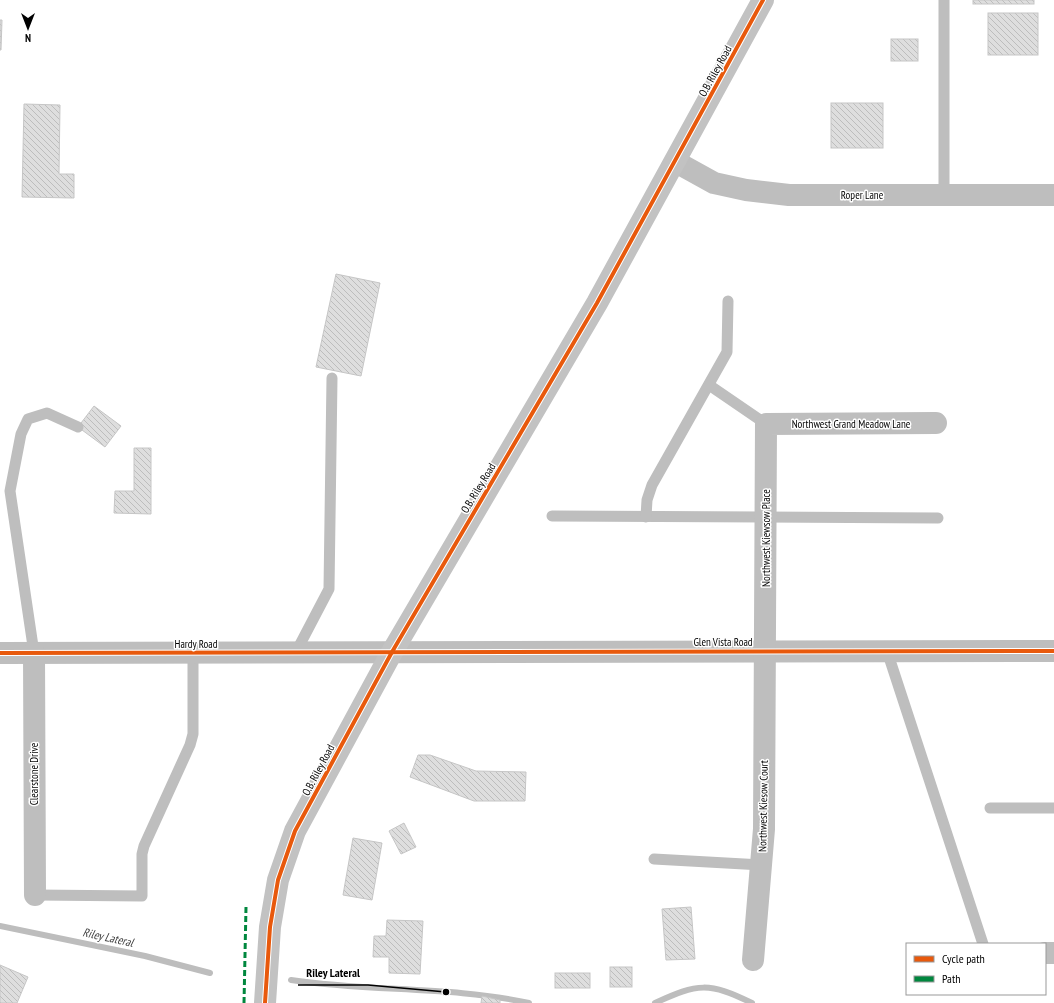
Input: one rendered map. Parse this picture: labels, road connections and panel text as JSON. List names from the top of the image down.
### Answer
{
  "streets": {
    "street": [
      "O.B. Riley Road",
      "Roper Lane",
      "Northwest Grand Meadow Lane",
      "Northwest Kiewsow Place",
      "Glen Vista Road",
      "Hardy Road",
      "Clearstone Drive",
      "Northwest Kiesow Court"
    ]
  },
  "crossings": [
    ["O.B. Riley Road", "Roper Lane"],
    ["O.B. Riley Road", "Glen Vista Road"],
    ["O.B. Riley Road", "Hardy Road"],
    ["Northwest Grand Meadow Lane", "Northwest Kiewsow Place"],
    ["Northwest Kiewsow Place", "Glen Vista Road"],
    ["Northwest Kiewsow Place", "Northwest Kiesow Court"],
    ["Glen Vista Road", "Hardy Road"],
    ["Glen Vista Road", "Northwest Kiesow Court"],
    ["Hardy Road", "Clearstone Drive"]
  ],
  "water": ["Riley Lateral"],
  "places": ["Riley Lateral"],
  "legend": ["Cycle path", "Path"],
  "north": "bottom"
}
